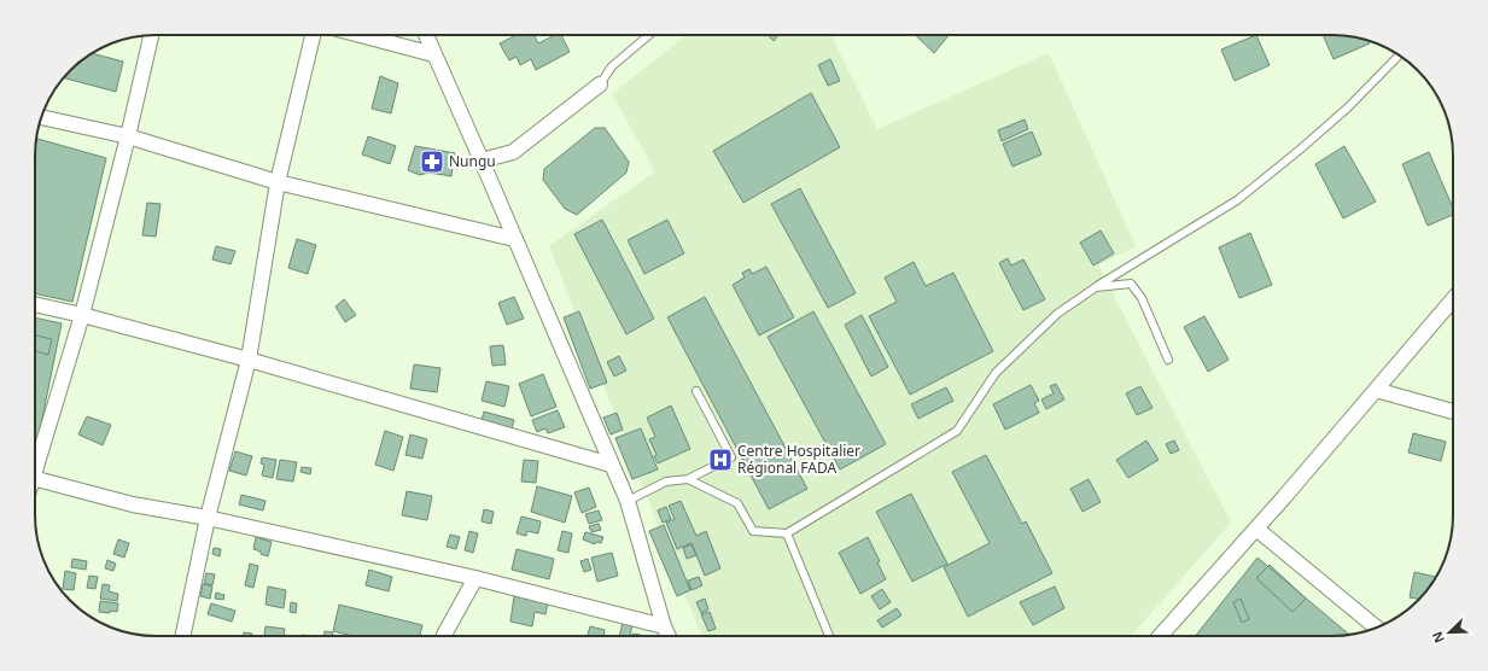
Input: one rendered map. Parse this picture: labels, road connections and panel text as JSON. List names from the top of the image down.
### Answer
{
  "places": {
    "pharmacy": ["Nungu"],
    "hospital": ["Centre Hospitalier Régional FADA"]
  },
  "north": "bottom left"
}
